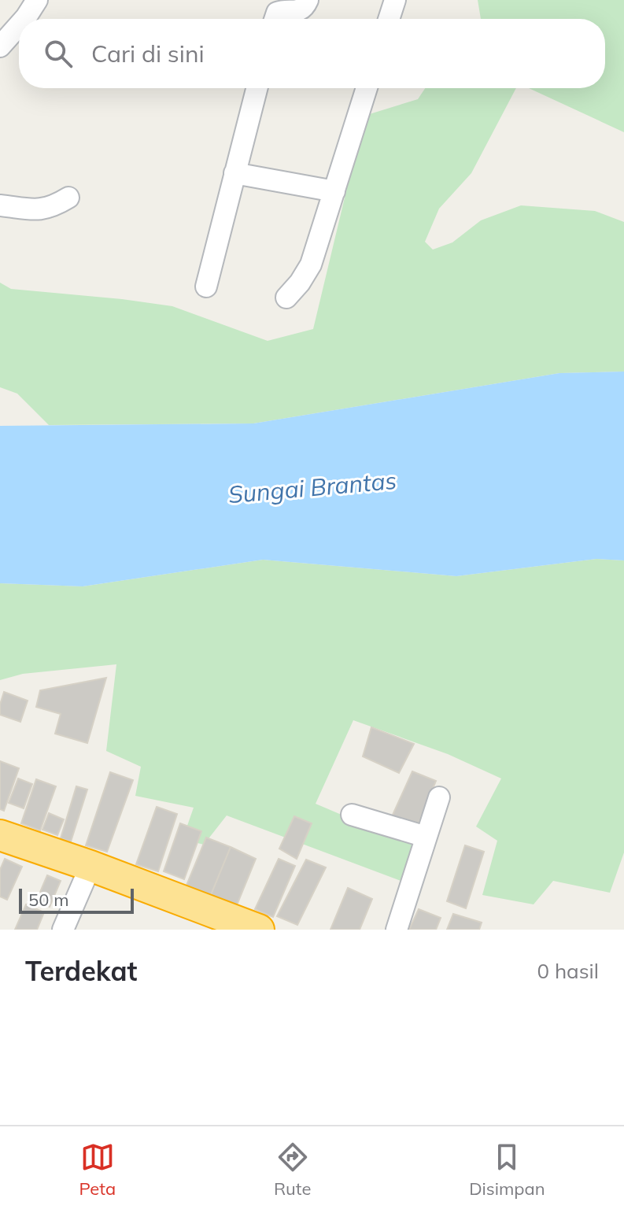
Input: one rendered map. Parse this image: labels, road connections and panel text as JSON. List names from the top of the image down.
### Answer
{
  "water": ["Sungai Brantas"],
  "scale_bar": "50 m",
  "page": {
    "search": "Cari di sini",
    "scale": "50 m",
    "heading": ["Terdekat", "0 hasil"],
    "nav": ["Peta", "Rute", "Disimpan"]
  }
}
